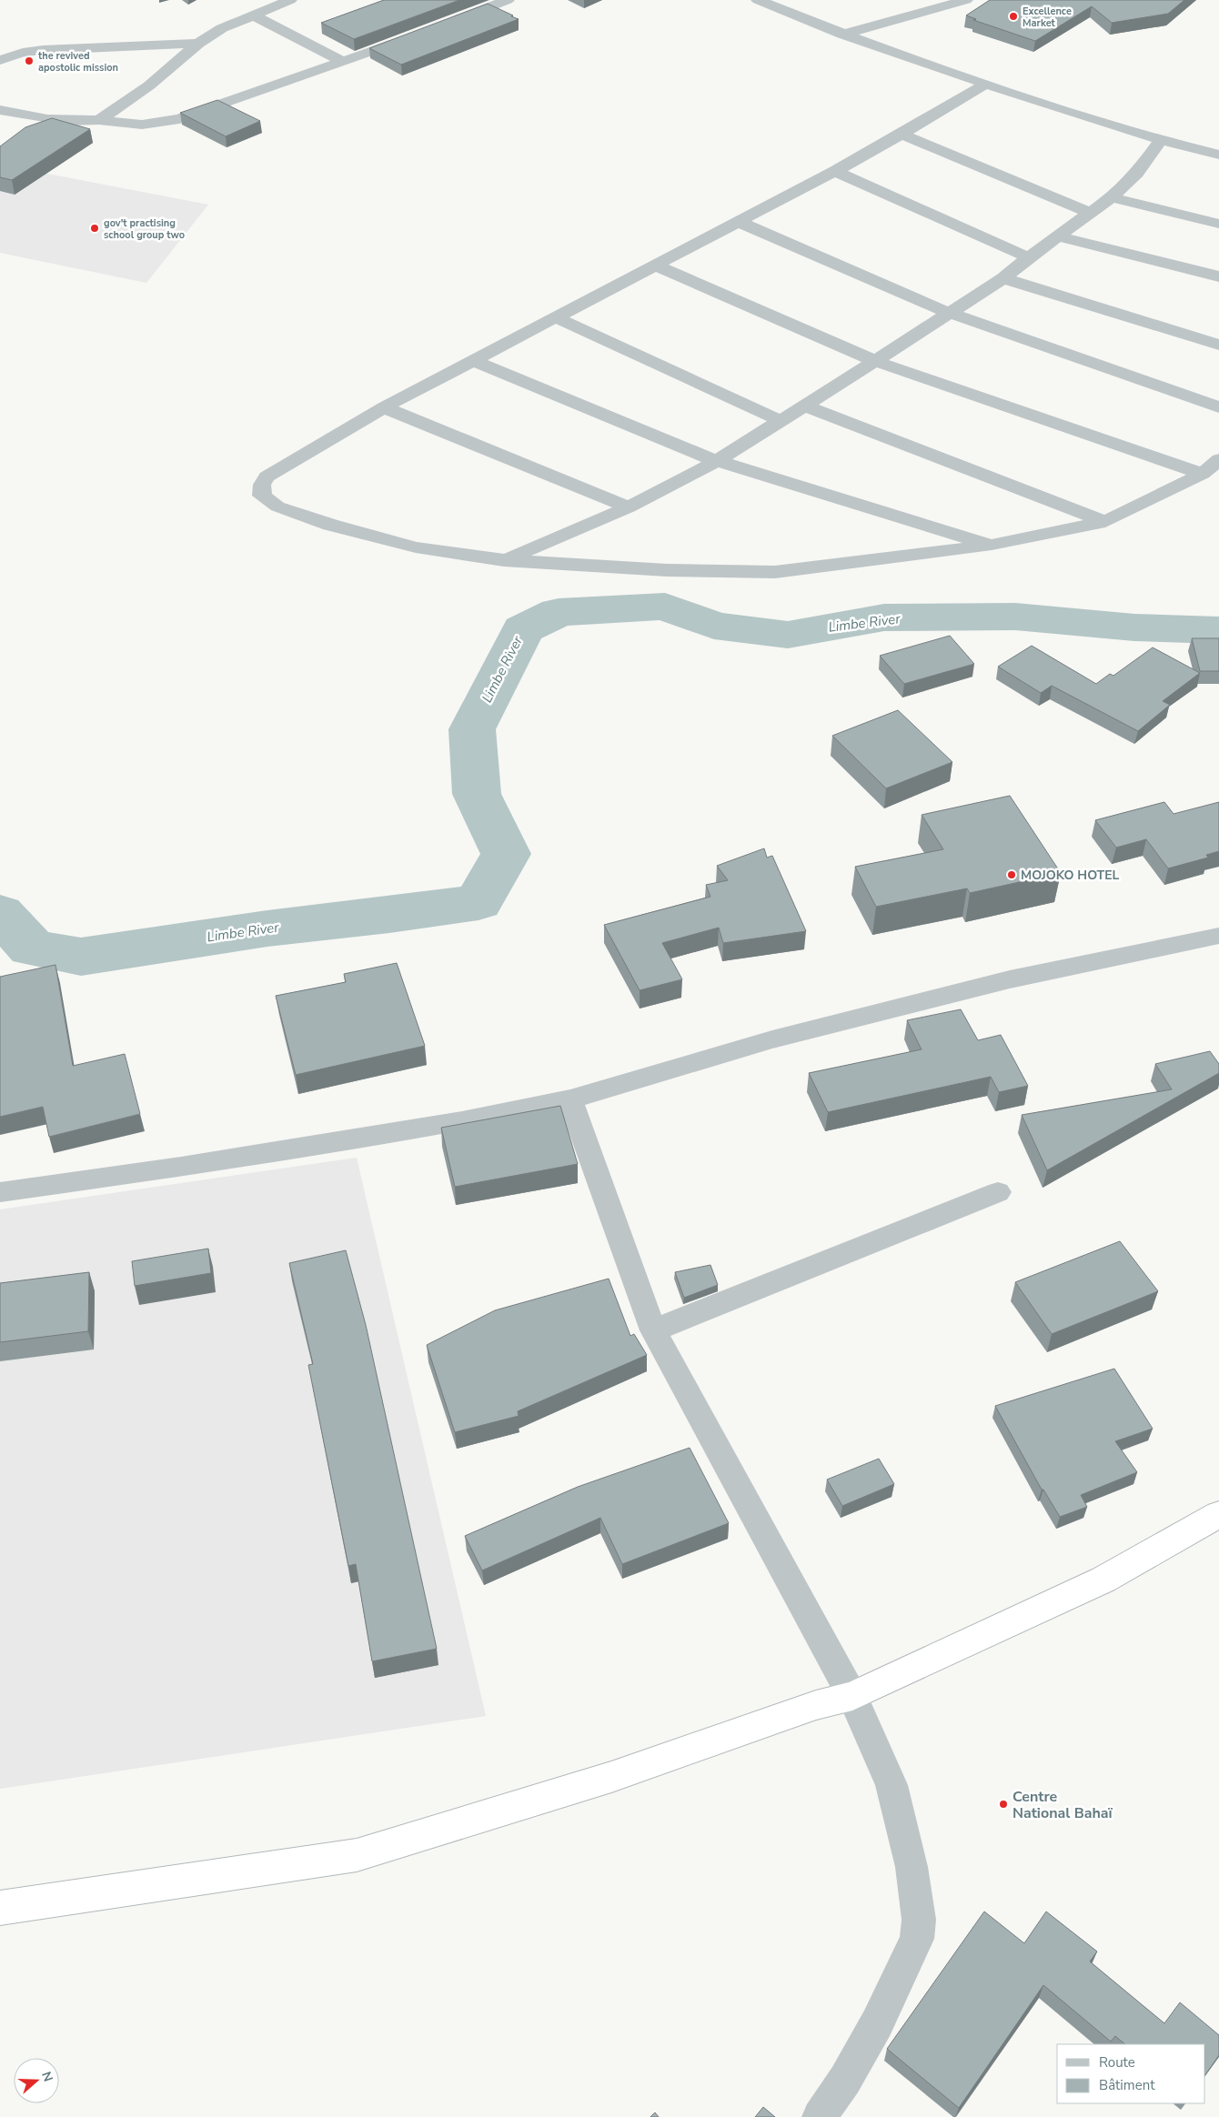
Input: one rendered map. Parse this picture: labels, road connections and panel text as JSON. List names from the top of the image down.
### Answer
{
  "water": ["Limbe River"],
  "places": [
    "Excellence Market",
    "the revived apostolic mission",
    "gov't practising school group two",
    "MOJOKO HOTEL",
    "Centre National Bahaï"
  ],
  "legend": ["Route", "Bâtiment"],
  "north": "right"
}
